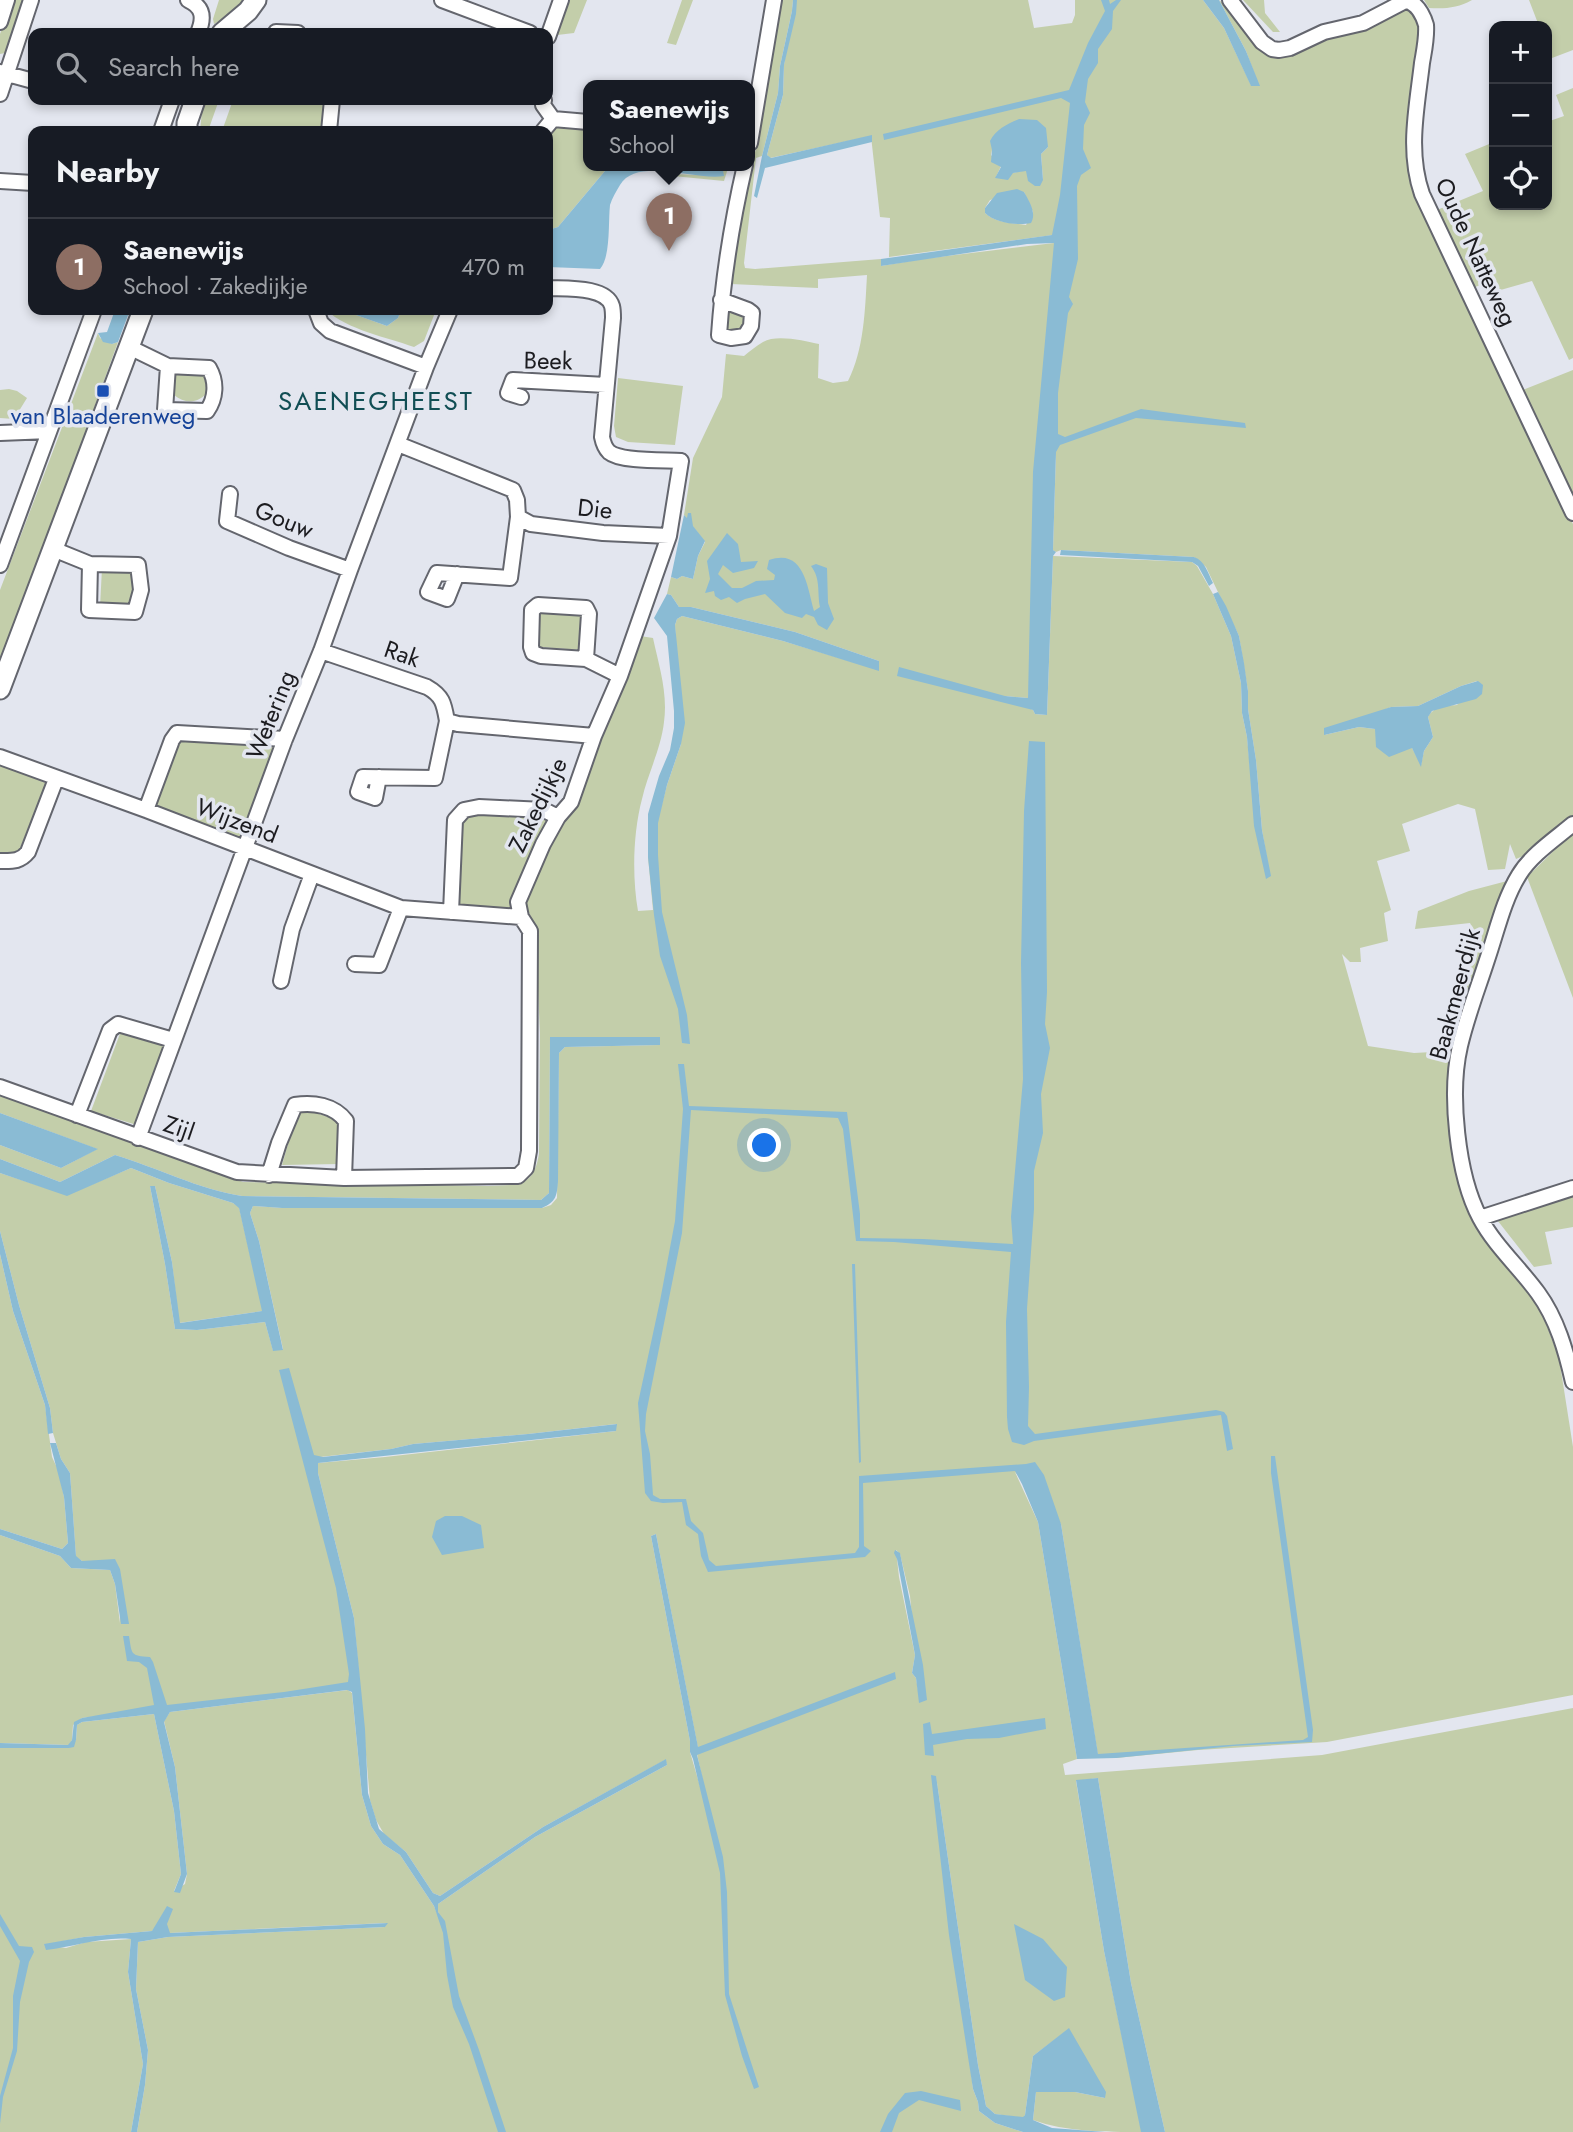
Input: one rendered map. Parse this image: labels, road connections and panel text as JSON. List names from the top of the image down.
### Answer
{
  "streets": {
    "street": [
      "Oude Natteweg",
      "Beek",
      "Die",
      "Gouw",
      "Rak",
      "Wetering",
      "Zakedijkje",
      "Wijzend",
      "Baakmeerdijk",
      "Zijl"
    ]
  },
  "crossings": [
    ["Beek", "Zakedijkje"],
    ["Die", "Zakedijkje"],
    ["Gouw", "Wetering"],
    ["Rak", "Wetering"],
    ["Wetering", "Wijzend"],
    ["Wetering", "Zijl"],
    ["Zakedijkje", "Wijzend"],
    ["Zakedijkje", "Zijl"]
  ],
  "districts": ["SAENEGHEEST"],
  "places": {
    "transit": ["van Blaaderenweg"]
  },
  "page": {
    "map_buttons": ["+", "−"],
    "search": "Search here",
    "popup": ["Saenewijs", "School"],
    "heading": "Nearby",
    "pins": "1",
    "list": [
      {
        "mark": "1",
        "name": "Saenewijs",
        "note": "School · Zakedijkje",
        "value": "470 m"
      }
    ]
  }
}
